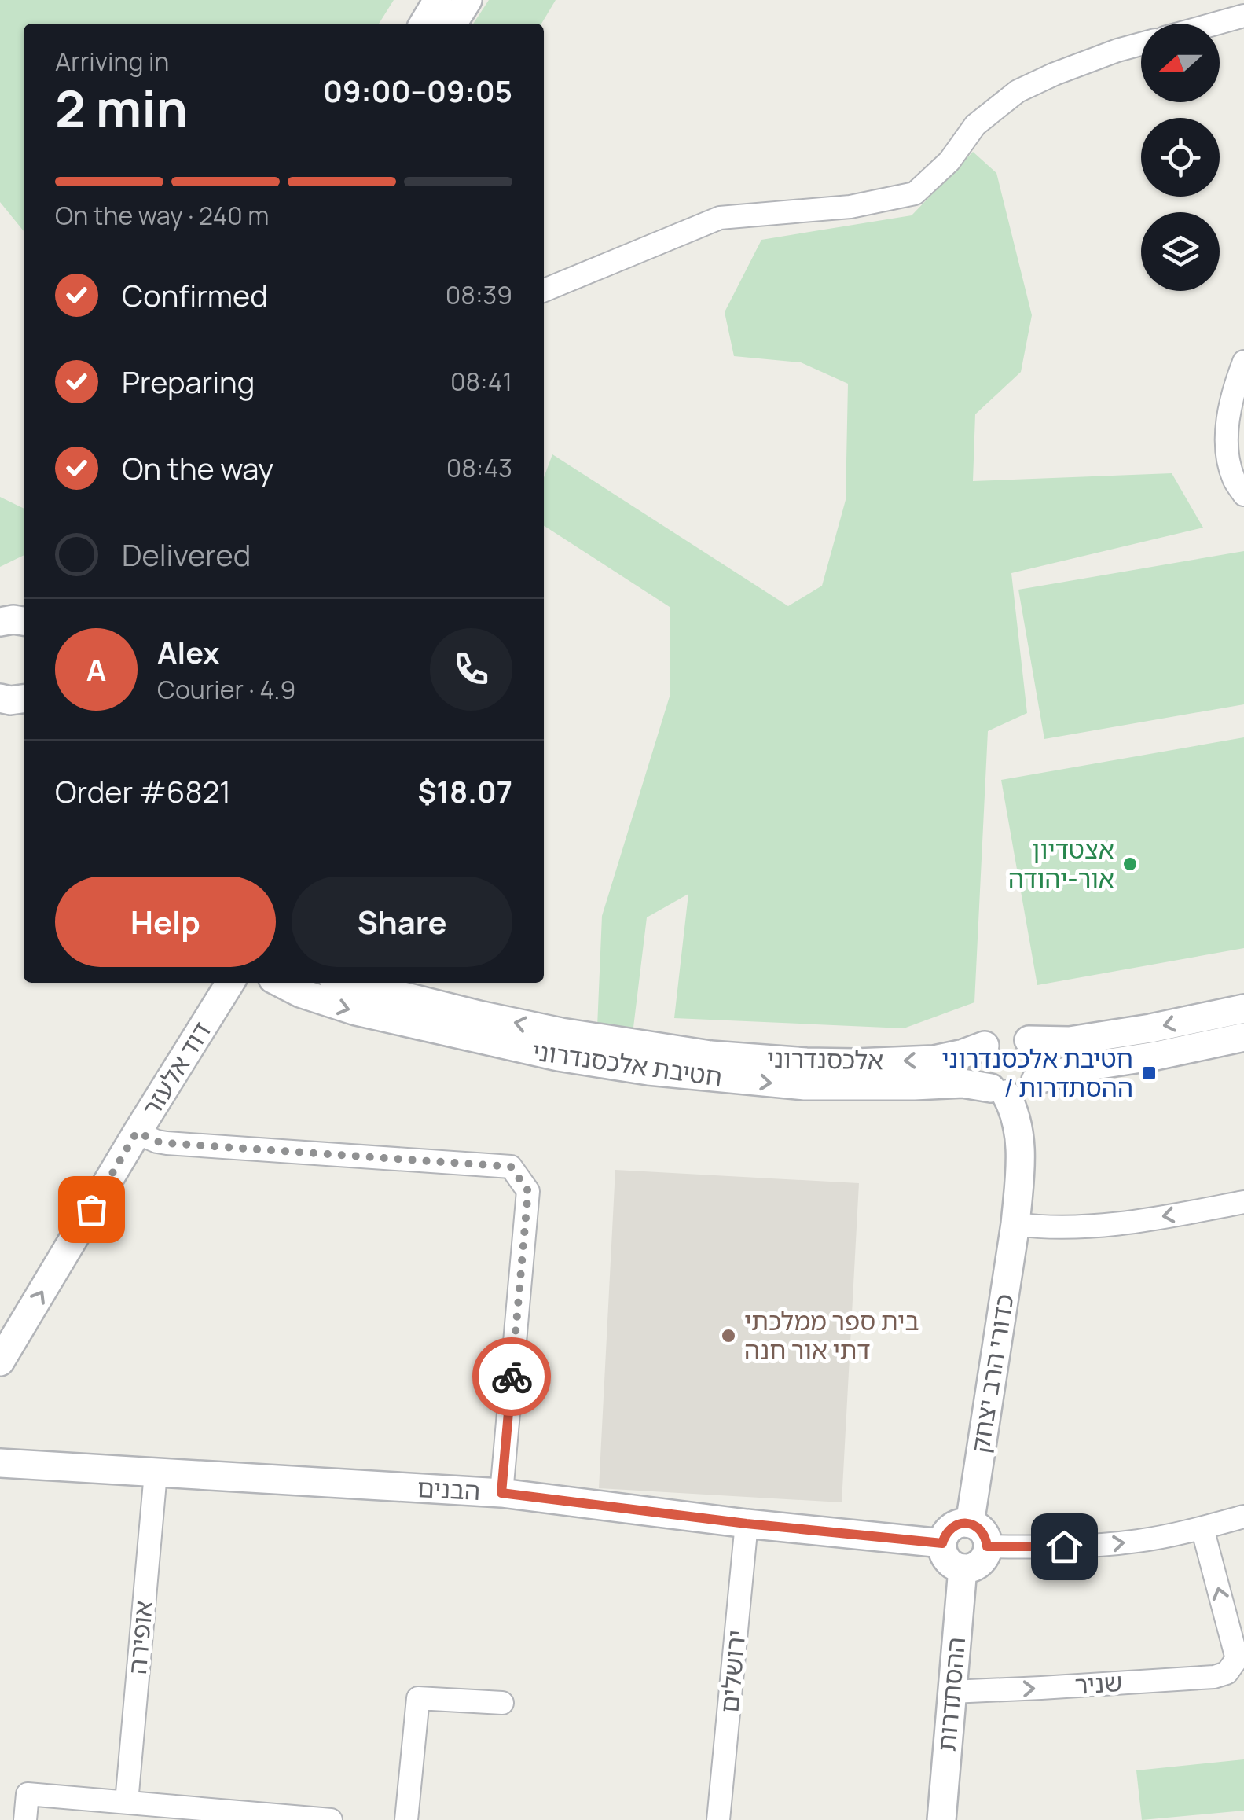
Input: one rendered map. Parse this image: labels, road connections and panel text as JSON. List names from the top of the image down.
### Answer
{
  "streets": {
    "street": [
      "אלכסנדרוני",
      "חטיבת אלכסנדרוני",
      "דוד אלעזר",
      "כדורי הרב יצחק",
      "הבנים",
      "אופירה",
      "ירושלים",
      "שניר",
      "ההסתדרות"
    ]
  },
  "crossings": [
    ["אלכסנדרוני", "חטיבת אלכסנדרוני"],
    ["כדורי הרב יצחק", "הבנים"],
    ["כדורי הרב יצחק", "ההסתדרות"],
    ["הבנים", "אופירה"],
    ["הבנים", "ירושלים"],
    ["הבנים", "ההסתדרות"],
    ["שניר", "ההסתדרות"]
  ],
  "one_way": ["אלכסנדרוני", "חטיבת אלכסנדרוני", "דוד אלעזר"],
  "places": {
    "other": ["אצטדיון אור-יהודה", "בית ספר ממלכתי דתי אור חנה"],
    "transit": ["חטיבת אלכסנדרוני / ההסתדרות"]
  },
  "north": "left",
  "page": {
    "heading": ["2 min", "Arriving in", "09:00–09:05"],
    "panel": [
      "Alex",
      "Courier · 4.9",
      "Order #6821",
      "$18.07"
    ],
    "bar": "On the way · 240 m",
    "list": [
      ["Confirmed", "08:39"],
      ["Preparing", "08:41"],
      ["On the way", "08:43"],
      "Delivered"
    ],
    "round": "A",
    "buttons": ["Help", "Share"]
  }
}
